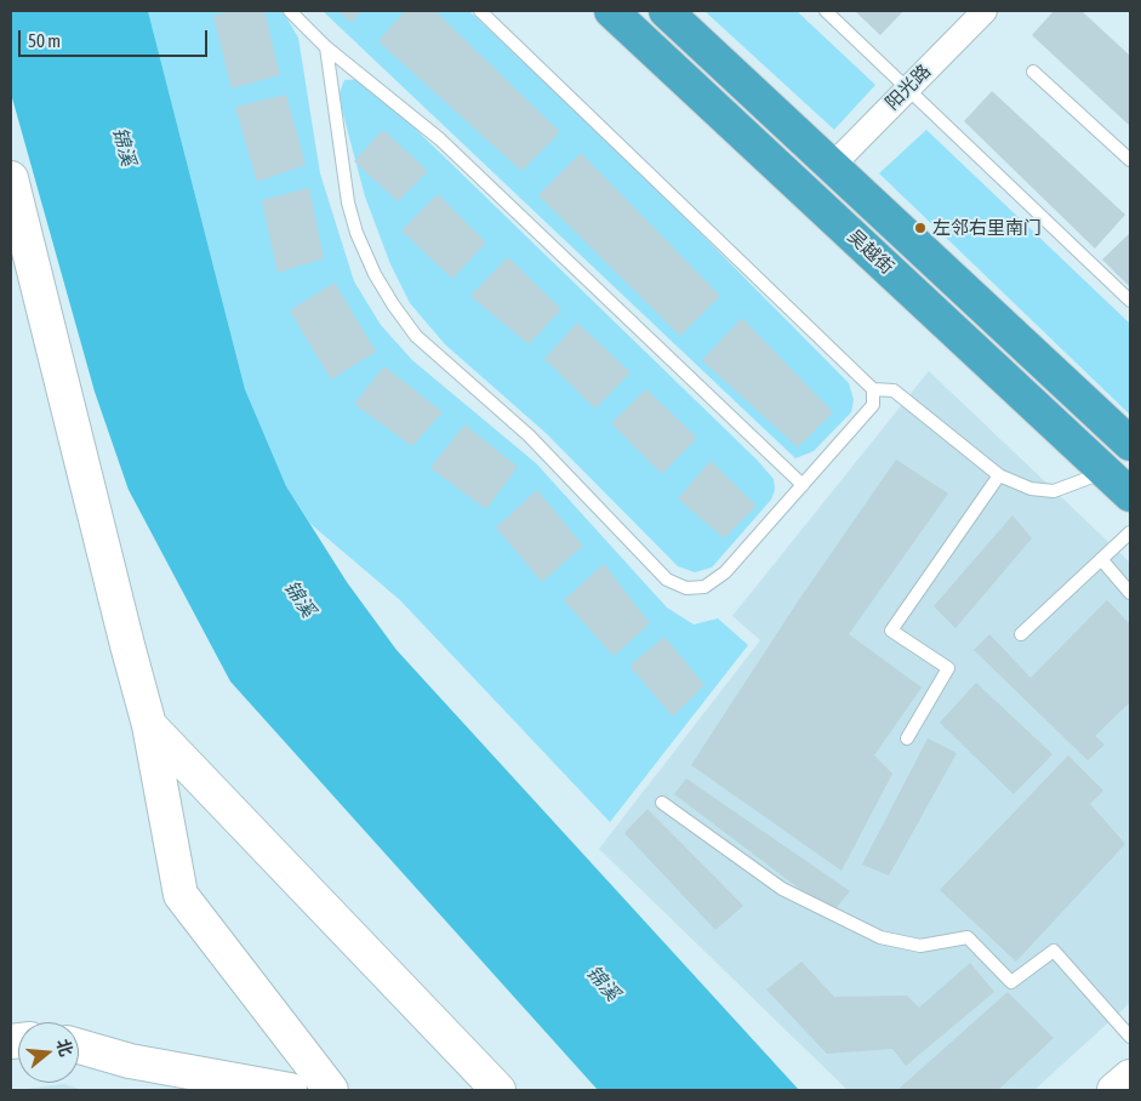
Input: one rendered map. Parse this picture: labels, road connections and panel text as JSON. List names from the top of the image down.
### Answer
{
  "streets": {
    "highway": ["吴越街"],
    "street": ["阳光路"]
  },
  "crossings": [
    ["阳光路", "吴越街"]
  ],
  "water": ["锦溪"],
  "places": ["左邻右里南门"],
  "scale_bar": "50 m",
  "north": "right"
}
